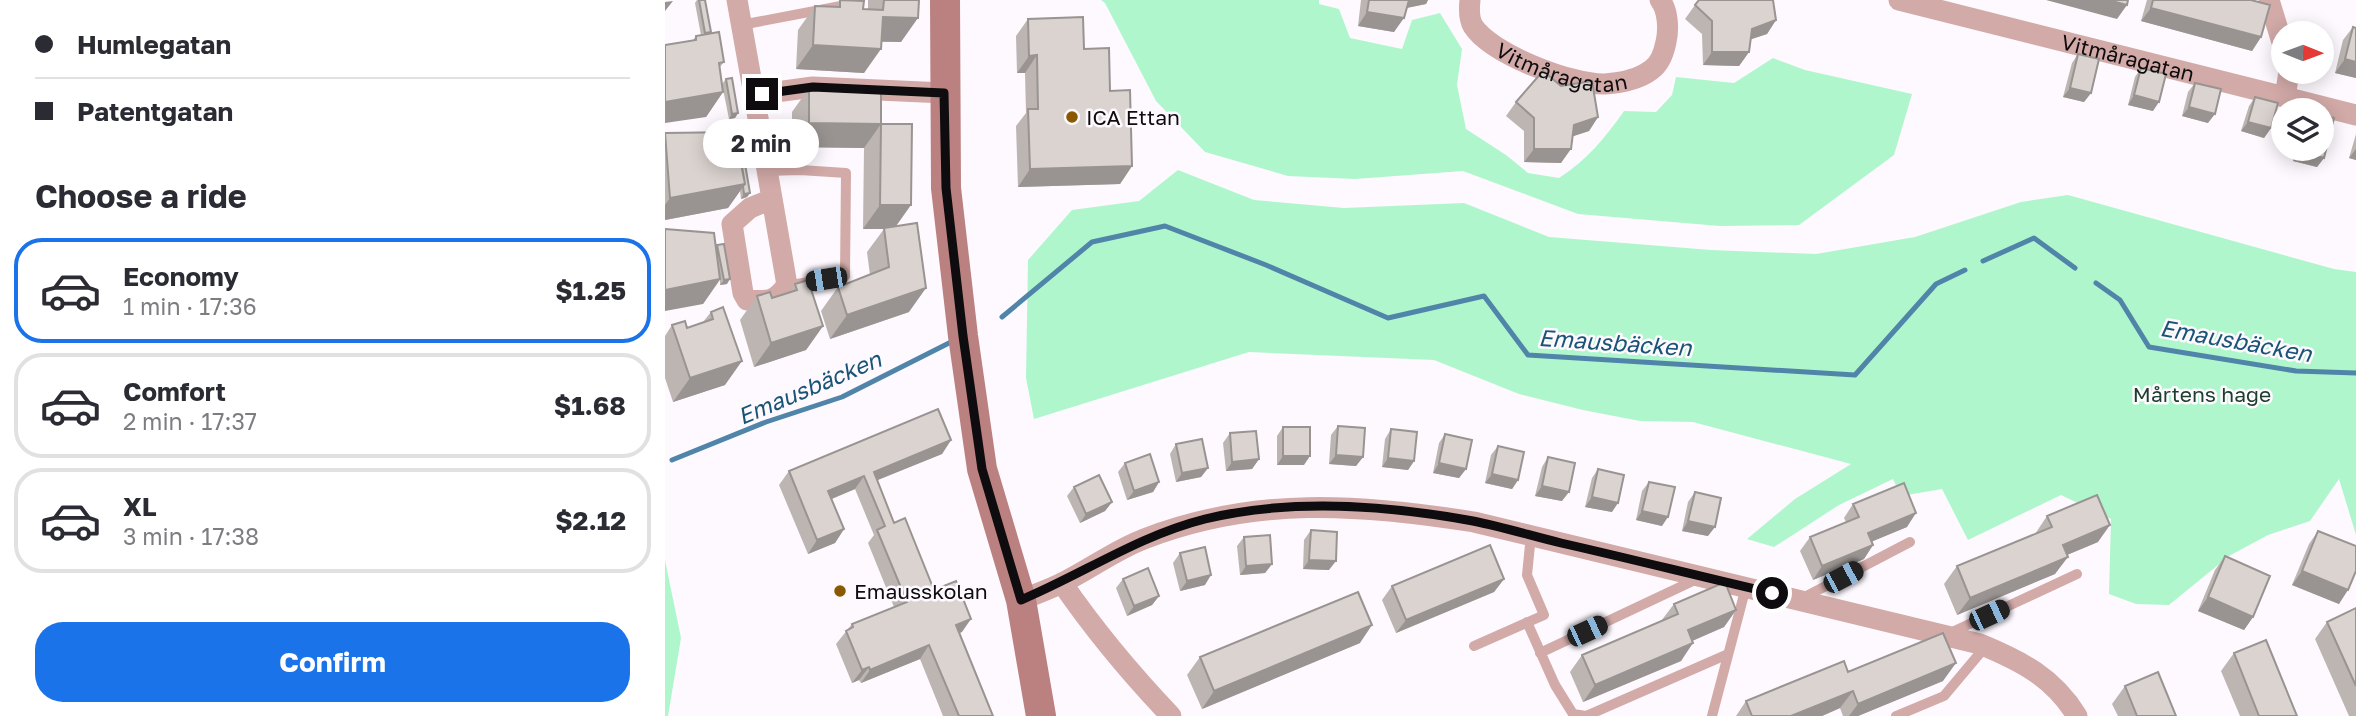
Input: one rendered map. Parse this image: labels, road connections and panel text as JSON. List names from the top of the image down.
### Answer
{
  "streets": {
    "street": ["Vitmåragatan"]
  },
  "water": ["Emausbäcken"],
  "parks": ["Mårtens hage"],
  "places": ["ICA Ettan", "Emausskolan"],
  "north": "right",
  "page": {
    "banner": ["Humlegatan", "Patentgatan"],
    "bubble": "2 min",
    "heading": "Choose a ride",
    "list": [
      {
        "name": "Economy",
        "note": "1 min · 17:36",
        "value": "$1.25"
      },
      {
        "name": "Comfort",
        "note": "2 min · 17:37",
        "value": "$1.68"
      },
      {
        "name": "XL",
        "note": "3 min · 17:38",
        "value": "$2.12"
      }
    ],
    "buttons": "Confirm"
  }
}
